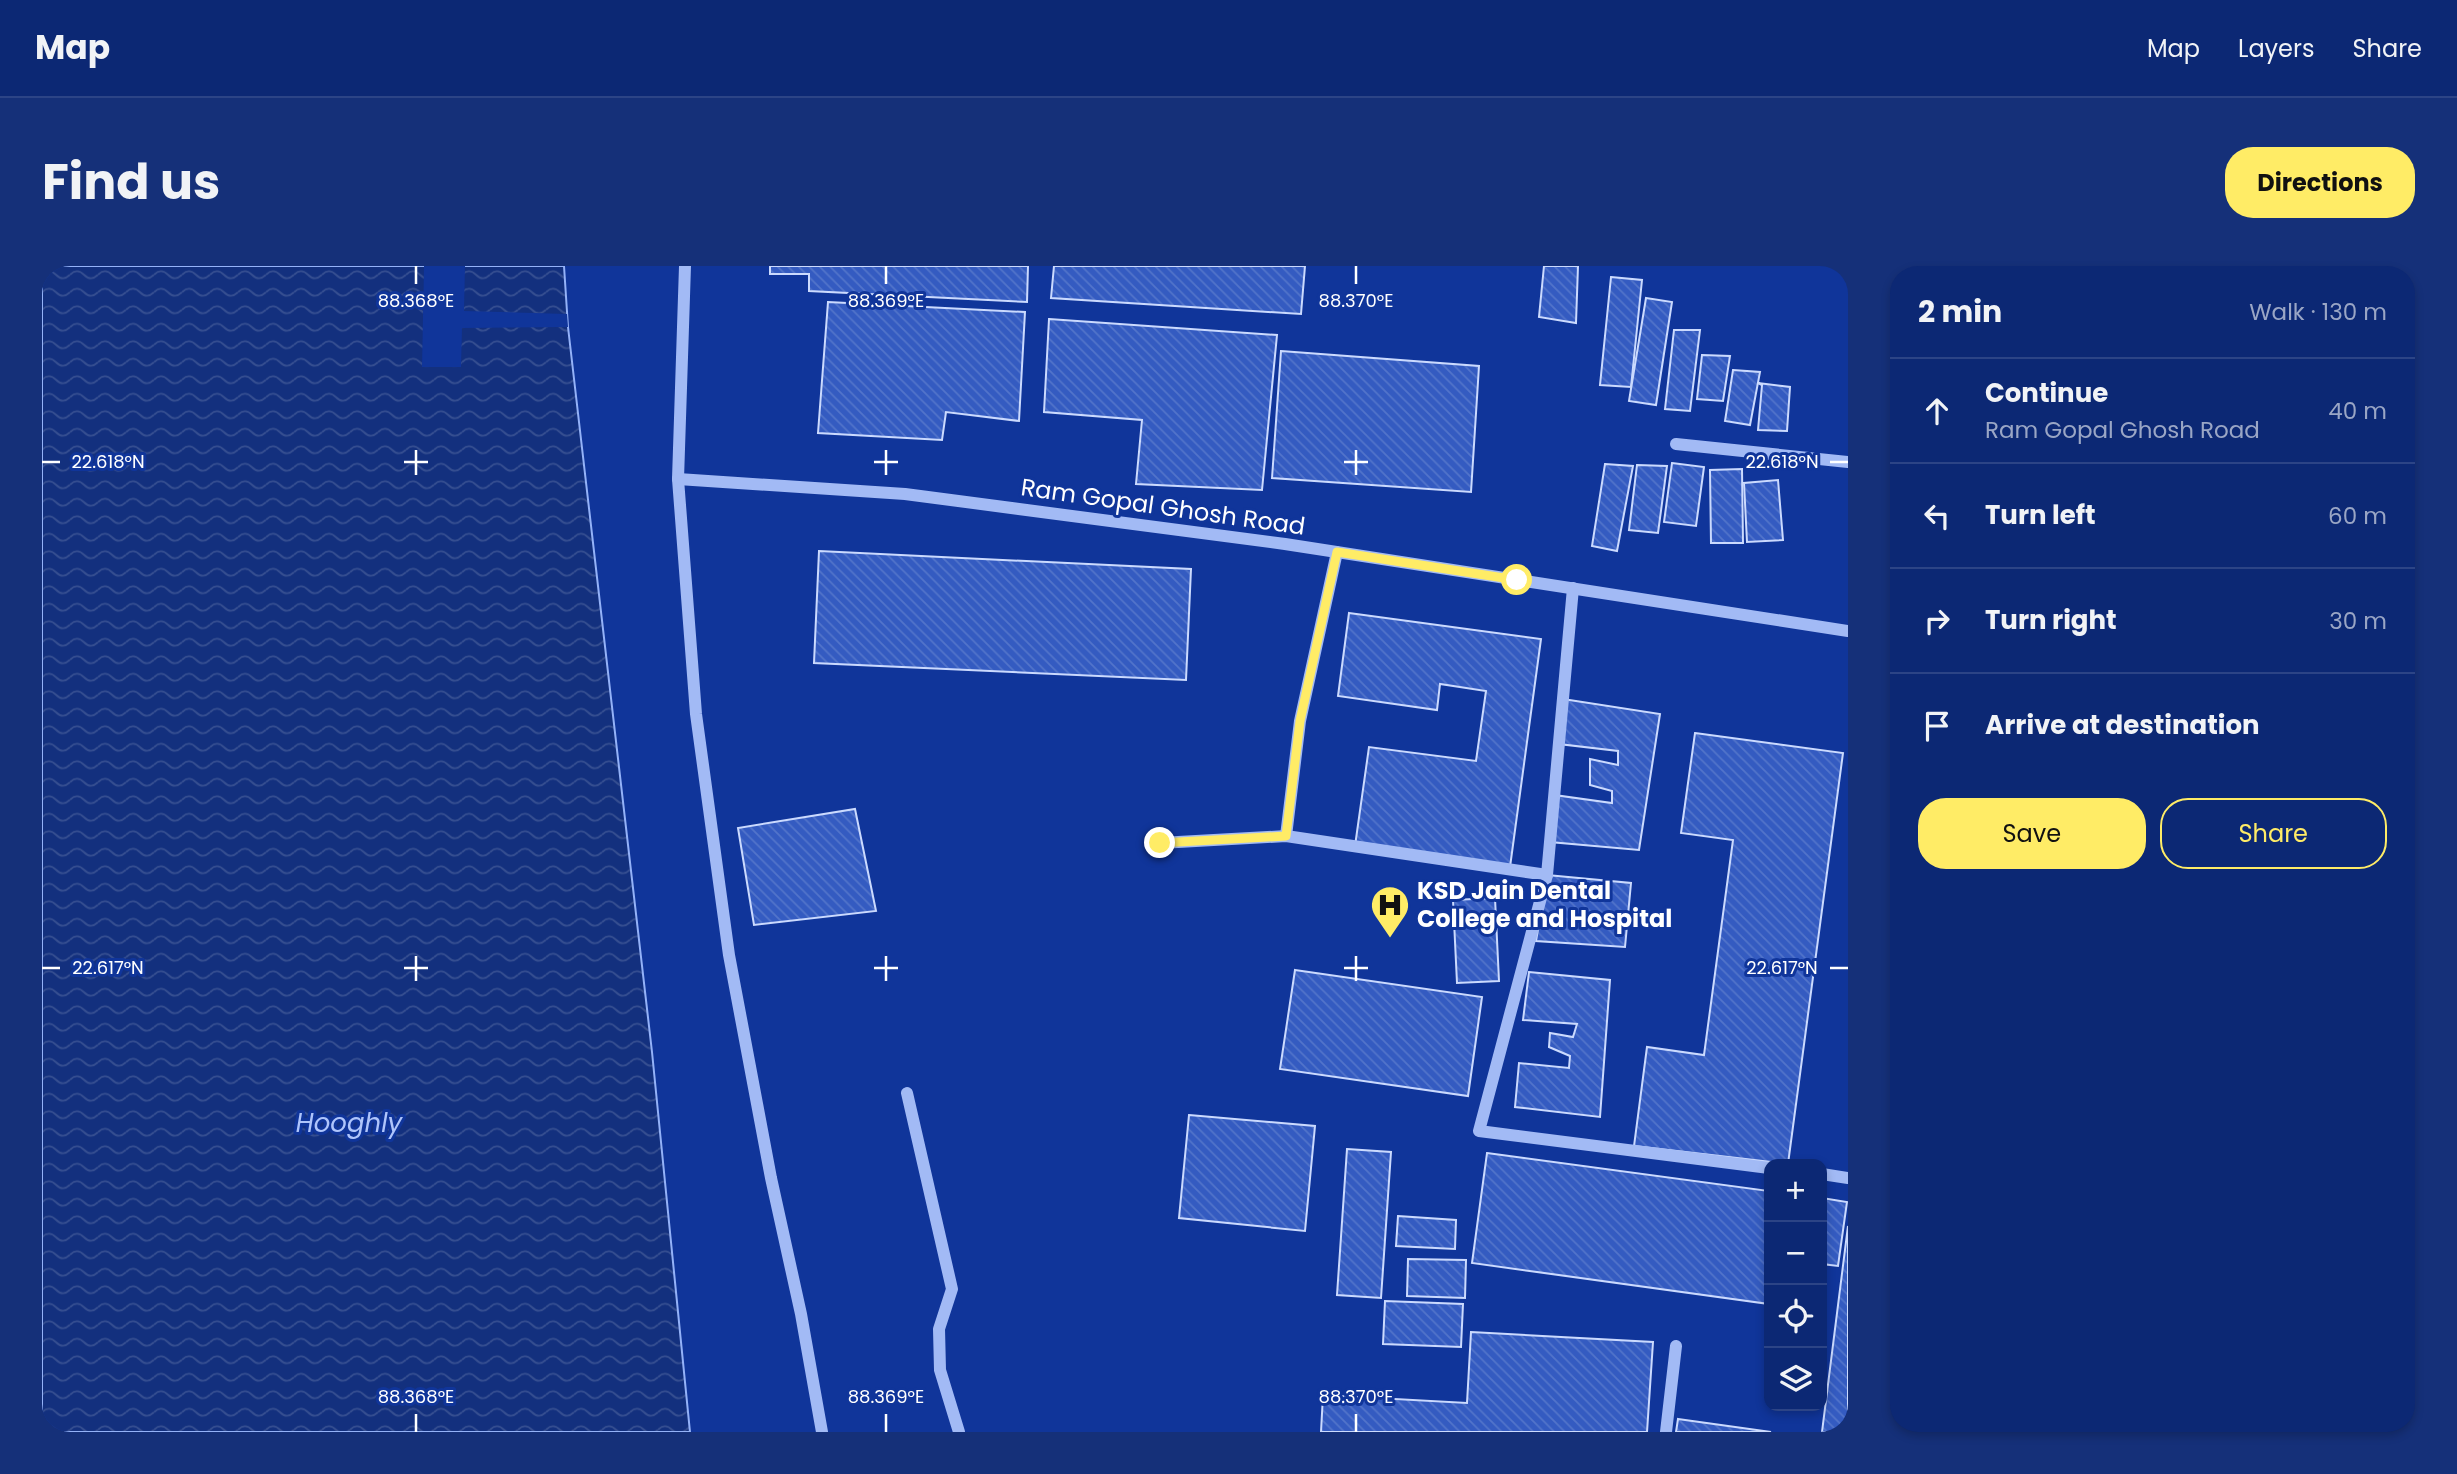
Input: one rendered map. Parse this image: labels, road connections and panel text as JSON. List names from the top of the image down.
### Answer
{
  "streets": {
    "street": ["Ram Gopal Ghosh Road"]
  },
  "water": ["Hooghly"],
  "places": {
    "hospital": ["KSD Jain Dental College and Hospital"]
  },
  "page": {
    "header": "Map",
    "nav": ["Map", "Layers", "Share"],
    "title": "Find us",
    "buttons": [
      "Directions",
      ["Save", "Share"]
    ],
    "heading": ["2 min", "Walk · 130 m"],
    "list": [
      ["Continue", "Ram Gopal Ghosh Road", "40 m"],
      ["Turn left", "60 m"],
      ["Turn right", "30 m"],
      "Arrive at destination"
    ],
    "map_buttons": ["+", "−"]
  },
  "coordinates": [
    "88.368°E",
    "88.369°E",
    "88.370°E",
    "22.618°N",
    "22.617°N"
  ]
}
